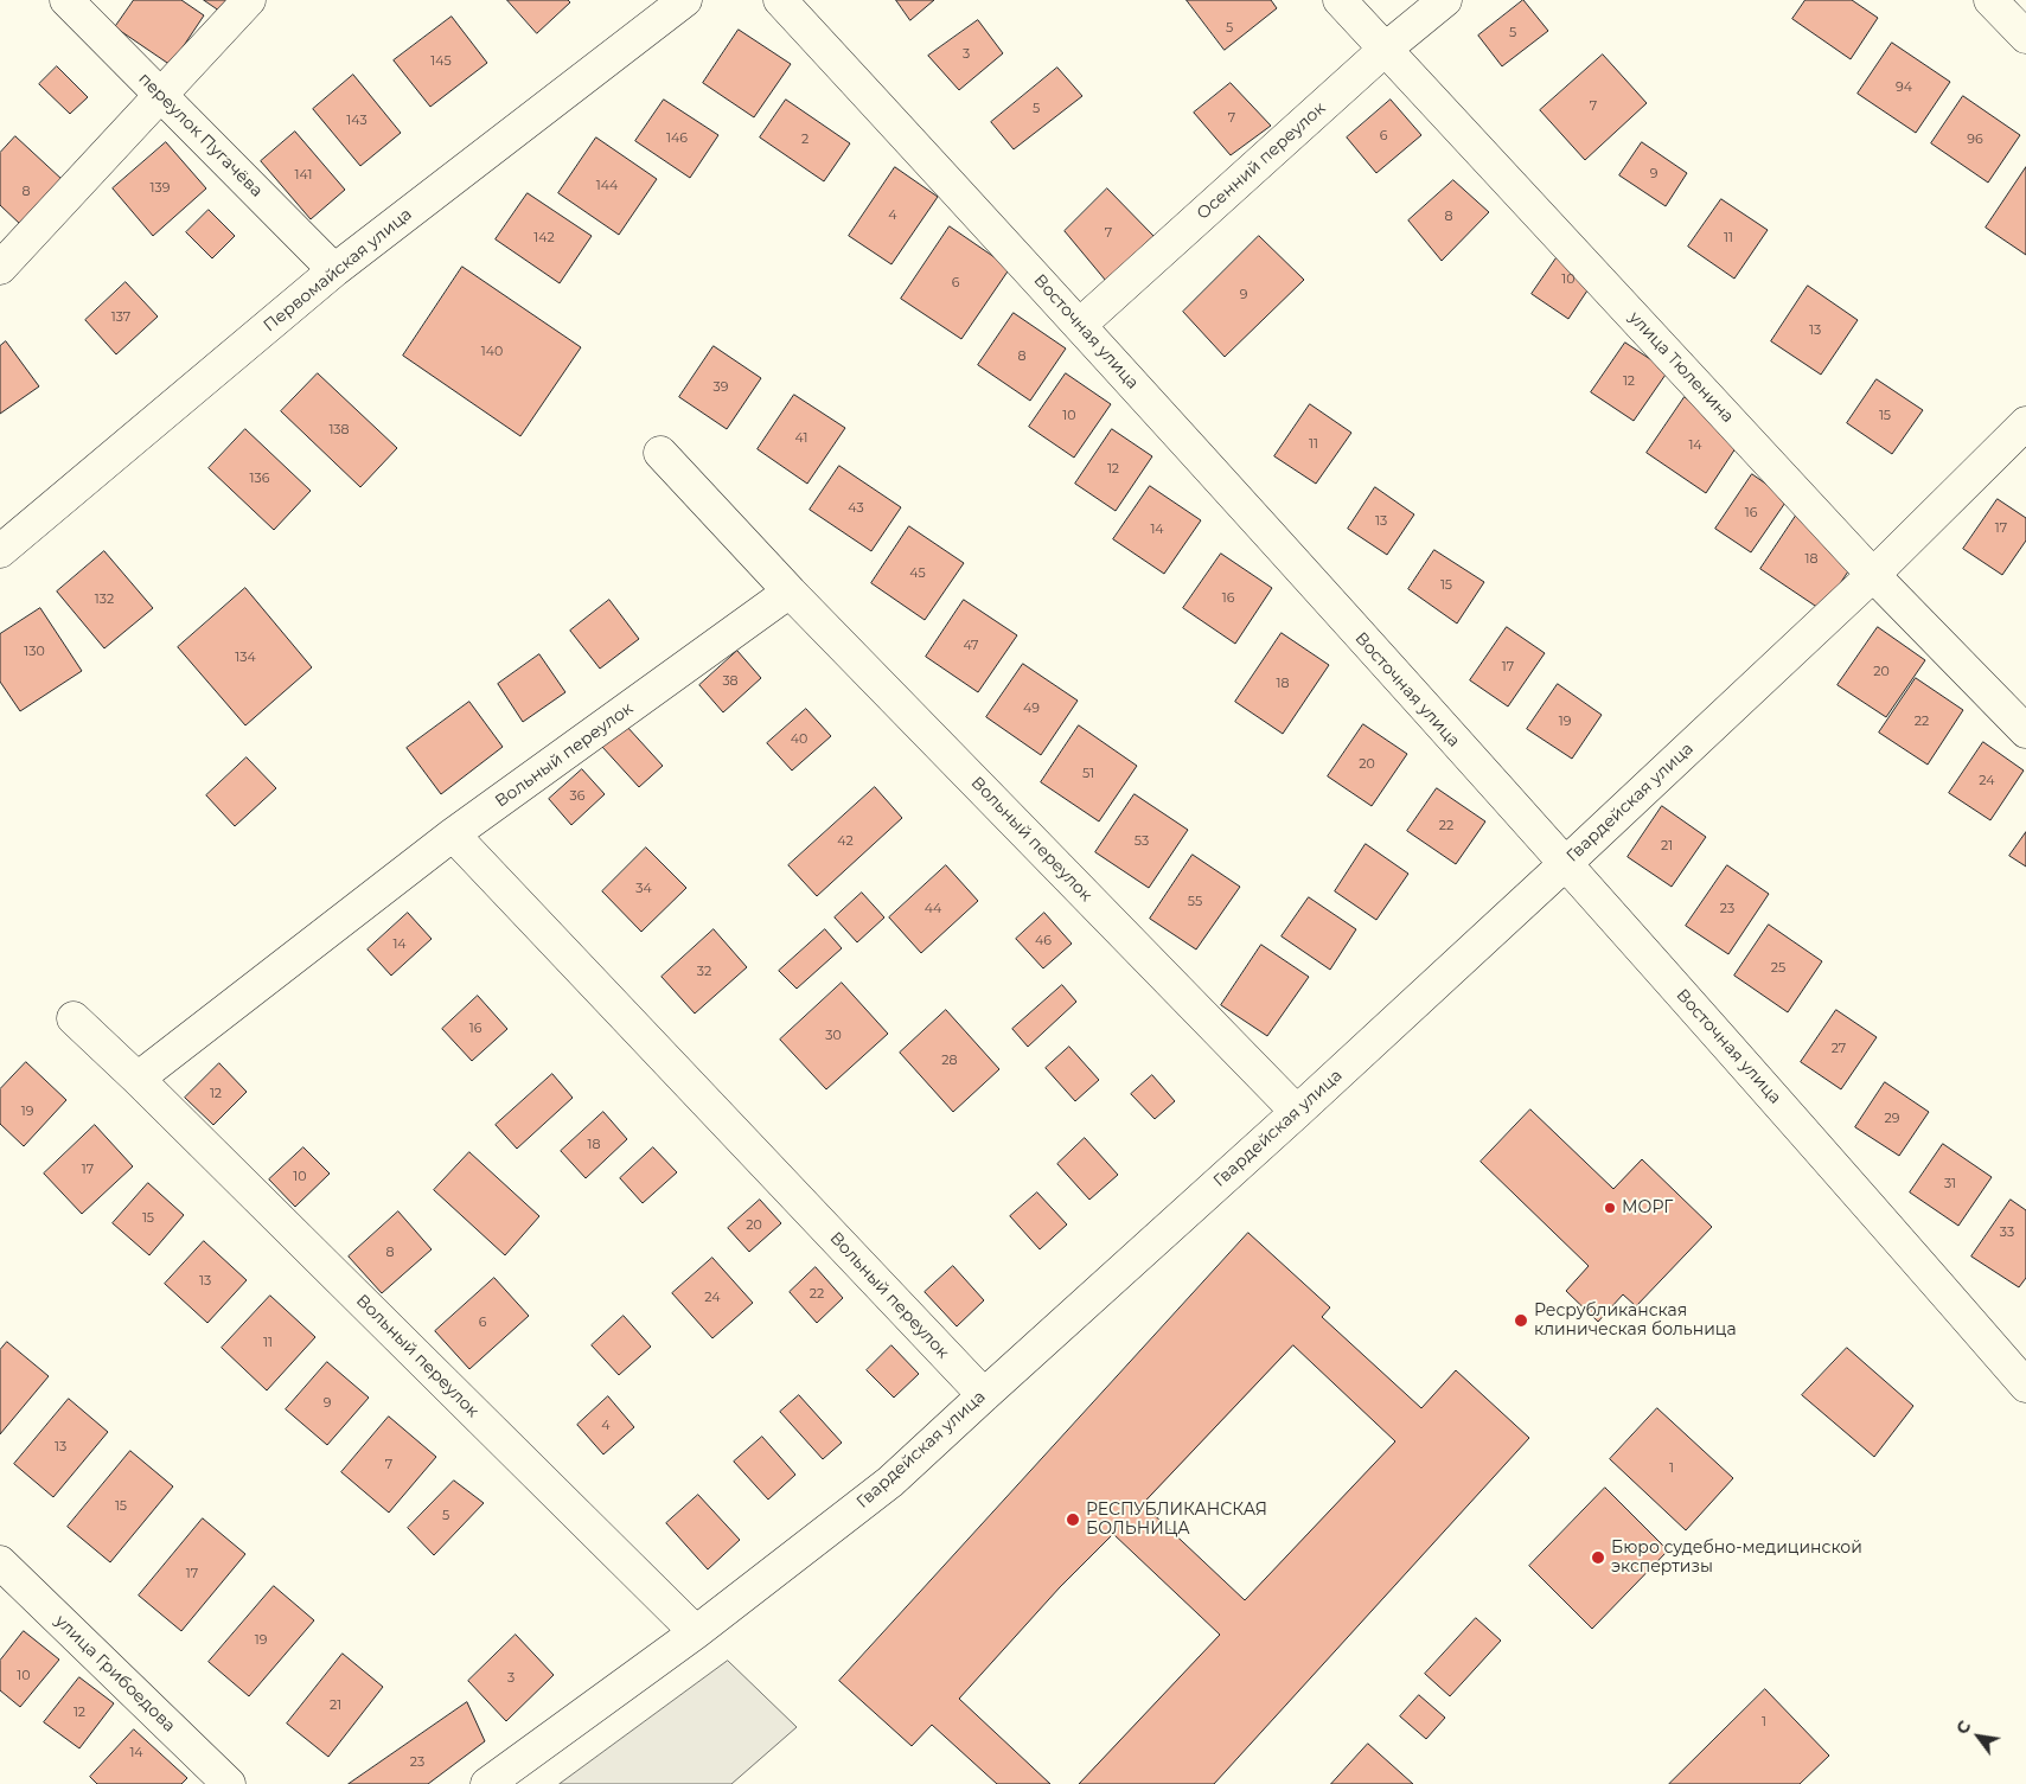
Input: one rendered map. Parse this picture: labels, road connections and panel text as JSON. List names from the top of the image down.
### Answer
{
  "streets": {
    "street": [
      "переулок Пугачёва",
      "Осенний переулок",
      "Первомайская улица",
      "Восточная улица",
      "улица Тюленина",
      "Вольный переулок",
      "Гвардейская улица",
      "улица Грибоедова"
    ]
  },
  "crossings": [
    ["переулок Пугачёва", "Первомайская улица"],
    ["Осенний переулок", "Восточная улица"],
    ["Осенний переулок", "улица Тюленина"],
    ["Восточная улица", "Гвардейская улица"],
    ["улица Тюленина", "Гвардейская улица"],
    ["Вольный переулок", "Гвардейская улица"]
  ],
  "places": [
    "МОРГ",
    "Ресрубликанская клиническая больница",
    "РЕСПУБЛИКАНСКАЯ БОЛЬНИЦА",
    "Бюро судебно-медицинской экспертизы"
  ],
  "house_numbers": [
    "5",
    "5",
    "3",
    "145",
    "94",
    "7",
    "5",
    "7",
    "143",
    "6",
    "146",
    "2",
    "96",
    "9",
    "141",
    "144",
    "139",
    "8",
    "4",
    "8",
    "7",
    "142",
    "11",
    "10",
    "6",
    "9",
    "137",
    "13",
    "140",
    "8",
    "12",
    "39",
    "10",
    "15",
    "138",
    "41",
    "11",
    "14",
    "12",
    "136",
    "43",
    "16",
    "13",
    "17",
    "14",
    "18",
    "45",
    "15",
    "16",
    "132",
    "47",
    "130",
    "134",
    "17",
    "20",
    "38",
    "18",
    "49",
    "19",
    "22",
    "40",
    "20",
    "51",
    "24",
    "36",
    "22",
    "42",
    "53",
    "21",
    "34",
    "55",
    "44",
    "23",
    "46",
    "14",
    "25",
    "32",
    "16",
    "30",
    "27",
    "28",
    "12",
    "19",
    "29",
    "18",
    "17",
    "10",
    "31",
    "15",
    "20",
    "33",
    "8",
    "13",
    "22",
    "24",
    "6",
    "11",
    "9",
    "4",
    "13",
    "7",
    "1",
    "15",
    "5",
    "17",
    "19",
    "10",
    "3",
    "21",
    "12",
    "1",
    "14",
    "23"
  ],
  "north": "top left"
}
